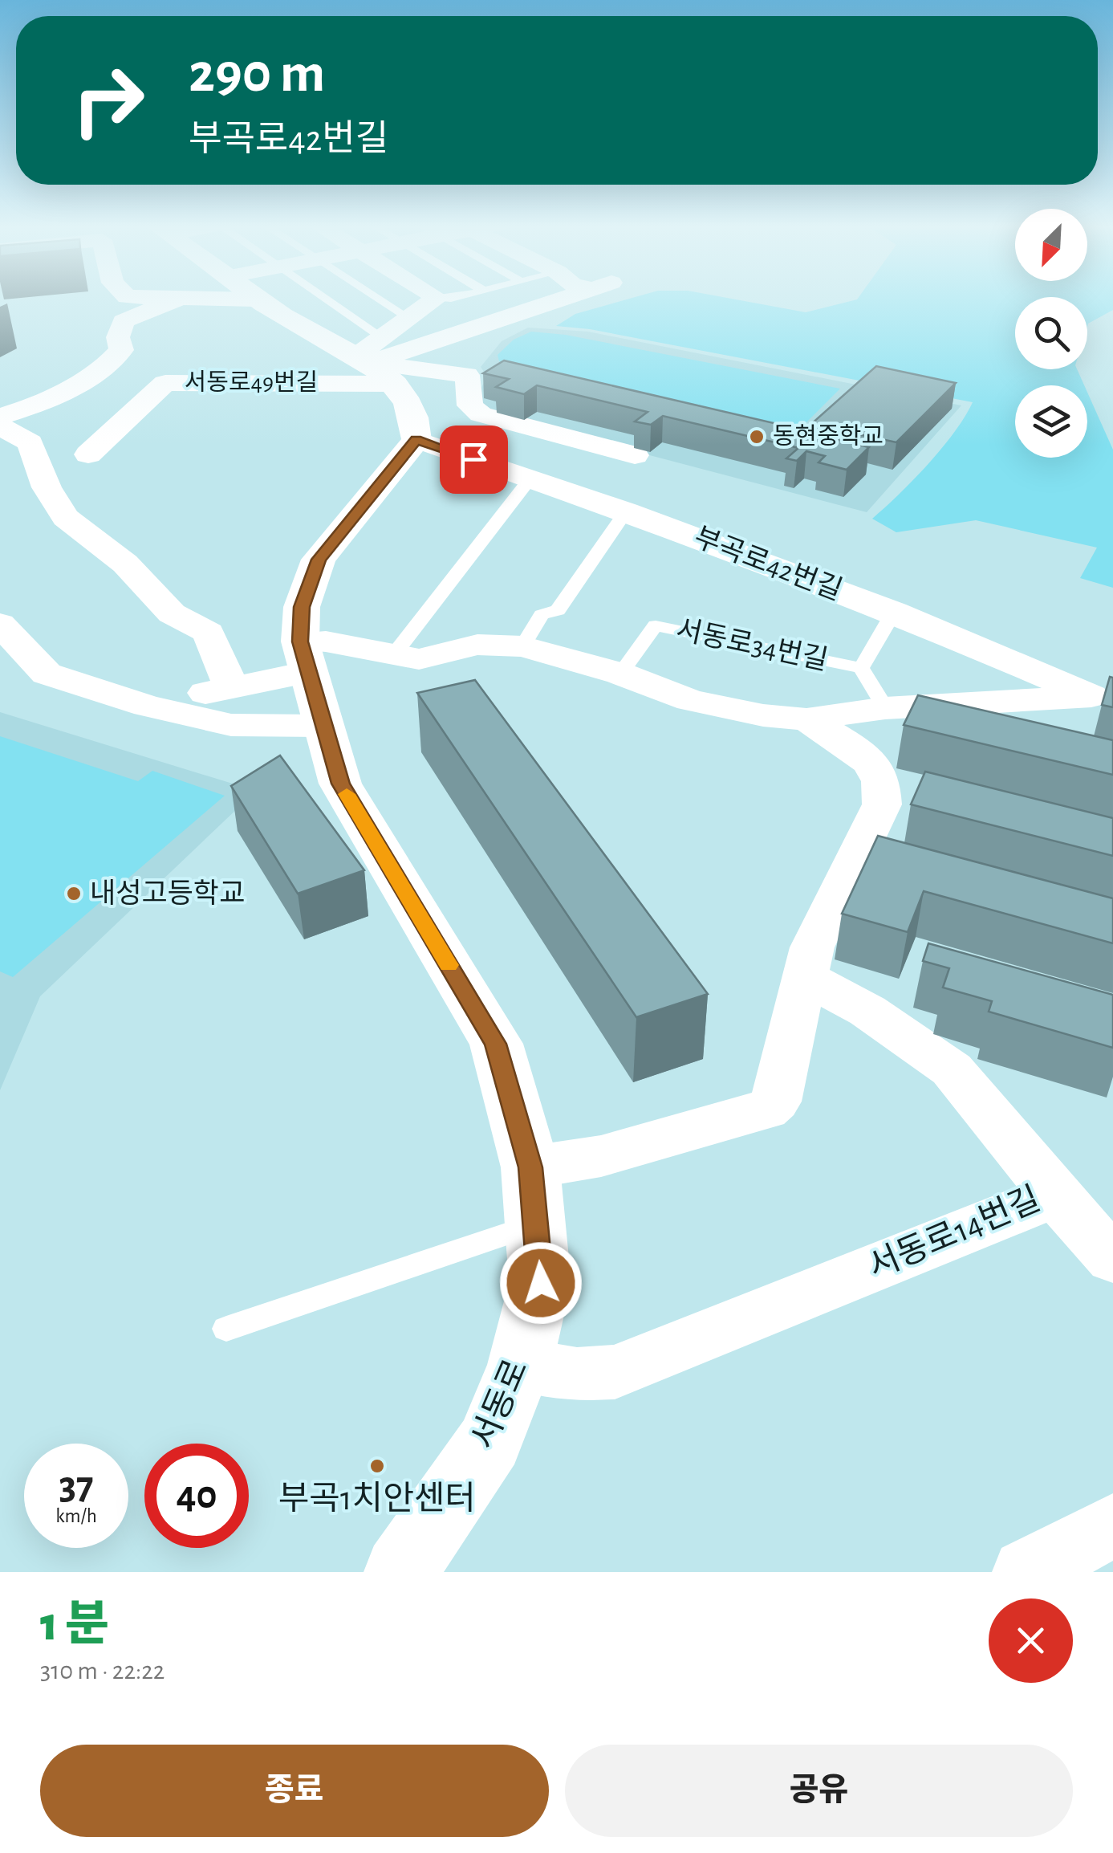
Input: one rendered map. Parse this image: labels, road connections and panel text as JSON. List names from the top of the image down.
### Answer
{
  "streets": {
    "street": [
      "서동로49번길",
      "부곡로42번길",
      "서동로34번길",
      "서동로14번길",
      "서동로"
    ]
  },
  "crossings": [
    ["부곡로42번길", "서동로34번길"],
    ["부곡로42번길", "서동로"],
    ["서동로34번길", "서동로"],
    ["서동로14번길", "서동로"]
  ],
  "places": ["동현중학교", "내성고등학교", "부곡1치안센터"],
  "north": "bottom left",
  "page": {
    "turn": ["290 m", "부곡로42번길"],
    "speed": "37 km/h",
    "limit": "40",
    "heading": ["1 분", "310 m · 22:22"],
    "buttons": ["종료", "공유"]
  }
}
